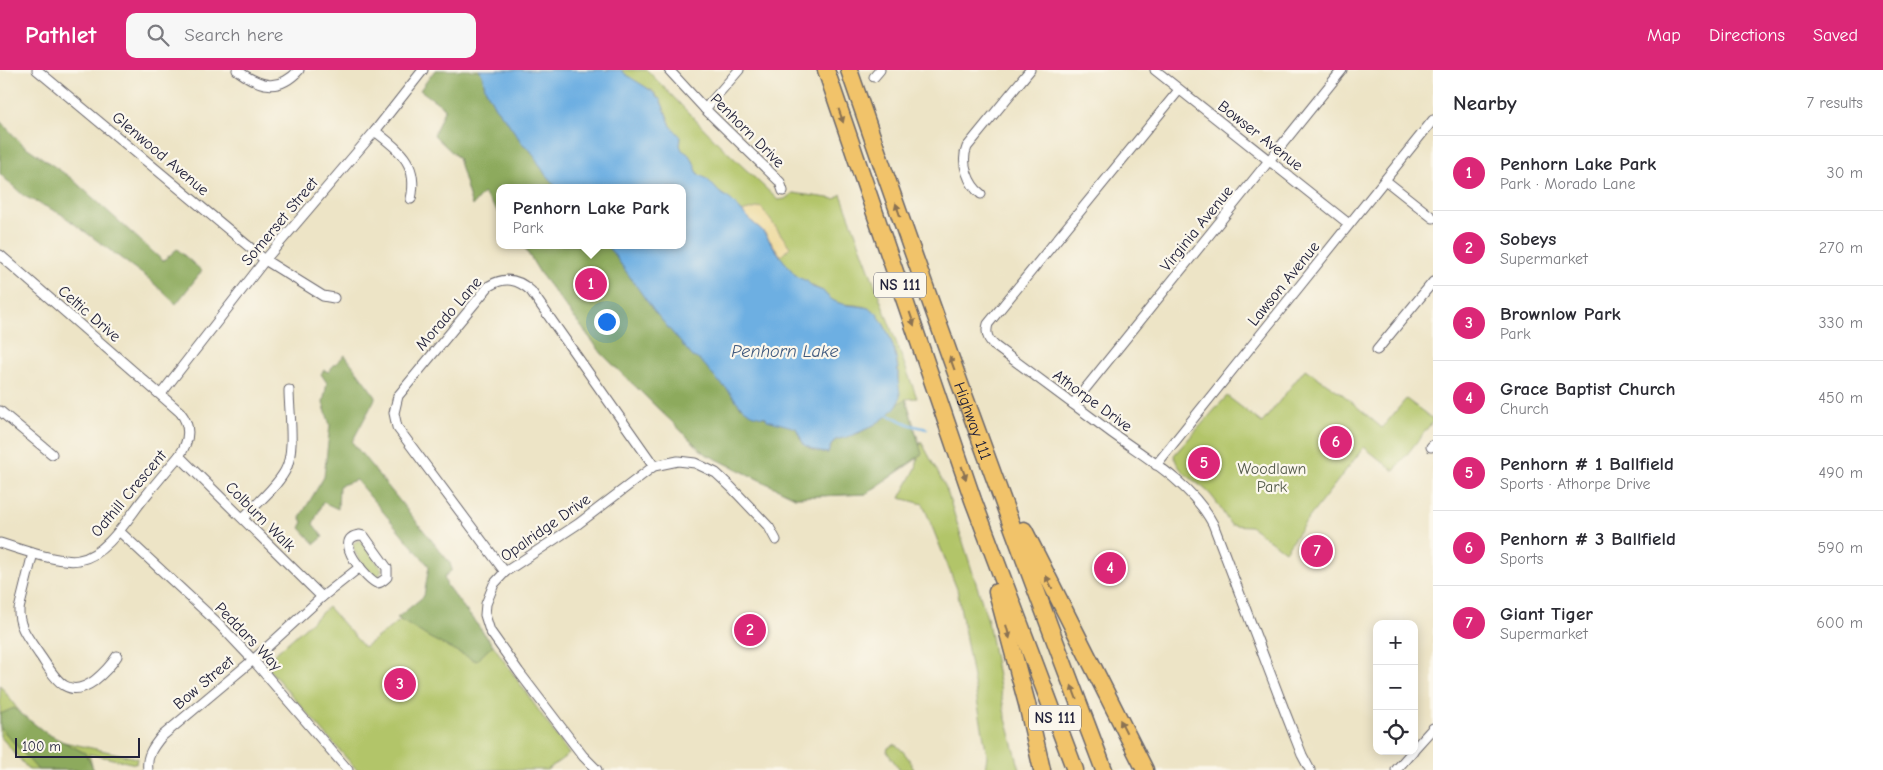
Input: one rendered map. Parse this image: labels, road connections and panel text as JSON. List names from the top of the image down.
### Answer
{
  "streets": {
    "highway": ["NS 111", "Highway 111"],
    "street": [
      "Penhorn Drive",
      "Bowser Avenue",
      "Glenwood Avenue",
      "Somerset Street",
      "Virginia Avenue",
      "Lawson Avenue",
      "Celtic Drive",
      "Morado Lane",
      "Athorpe Drive",
      "Oathill Crescent",
      "Colburn Walk",
      "Opalridge Drive",
      "Peddars Way",
      "Bow Street"
    ]
  },
  "crossings": [
    ["Bowser Avenue", "Virginia Avenue"],
    ["Bowser Avenue", "Lawson Avenue"],
    ["Bowser Avenue", "Athorpe Drive"],
    ["Glenwood Avenue", "Somerset Street"],
    ["Somerset Street", "Celtic Drive"],
    ["Somerset Street", "Oathill Crescent"],
    ["Virginia Avenue", "Athorpe Drive"],
    ["Lawson Avenue", "Athorpe Drive"],
    ["Celtic Drive", "Oathill Crescent"],
    ["Morado Lane", "Opalridge Drive"],
    ["Oathill Crescent", "Colburn Walk"],
    ["Oathill Crescent", "Peddars Way"],
    ["Colburn Walk", "Bow Street"],
    ["Peddars Way", "Bow Street"]
  ],
  "water": ["Penhorn Lake"],
  "parks": ["Woodlawn Park"],
  "scale_bar": "100 m",
  "page": {
    "header": "Pathlet",
    "search": "Search here",
    "nav": ["Map", "Directions", "Saved"],
    "heading": ["Nearby", "7 results"],
    "list": [
      {
        "mark": "1",
        "name": "Penhorn Lake Park",
        "note": "Park · Morado Lane",
        "value": "30 m"
      },
      {
        "mark": "2",
        "name": "Sobeys",
        "note": "Supermarket",
        "value": "270 m"
      },
      {
        "mark": "3",
        "name": "Brownlow Park",
        "note": "Park",
        "value": "330 m"
      },
      {
        "mark": "4",
        "name": "Grace Baptist Church",
        "note": "Church",
        "value": "450 m"
      },
      {
        "mark": "5",
        "name": "Penhorn # 1 Ballfield",
        "note": "Sports · Athorpe Drive",
        "value": "490 m"
      },
      {
        "mark": "6",
        "name": "Penhorn # 3 Ballfield",
        "note": "Sports",
        "value": "590 m"
      },
      {
        "mark": "7",
        "name": "Giant Tiger",
        "note": "Supermarket",
        "value": "600 m"
      }
    ],
    "popup": ["Penhorn Lake Park", "Park"],
    "pins": [
      "1",
      "6",
      "5",
      "7",
      "4",
      "2",
      "3"
    ],
    "map_buttons": ["+", "−"],
    "scale": "100 m"
  }
}
